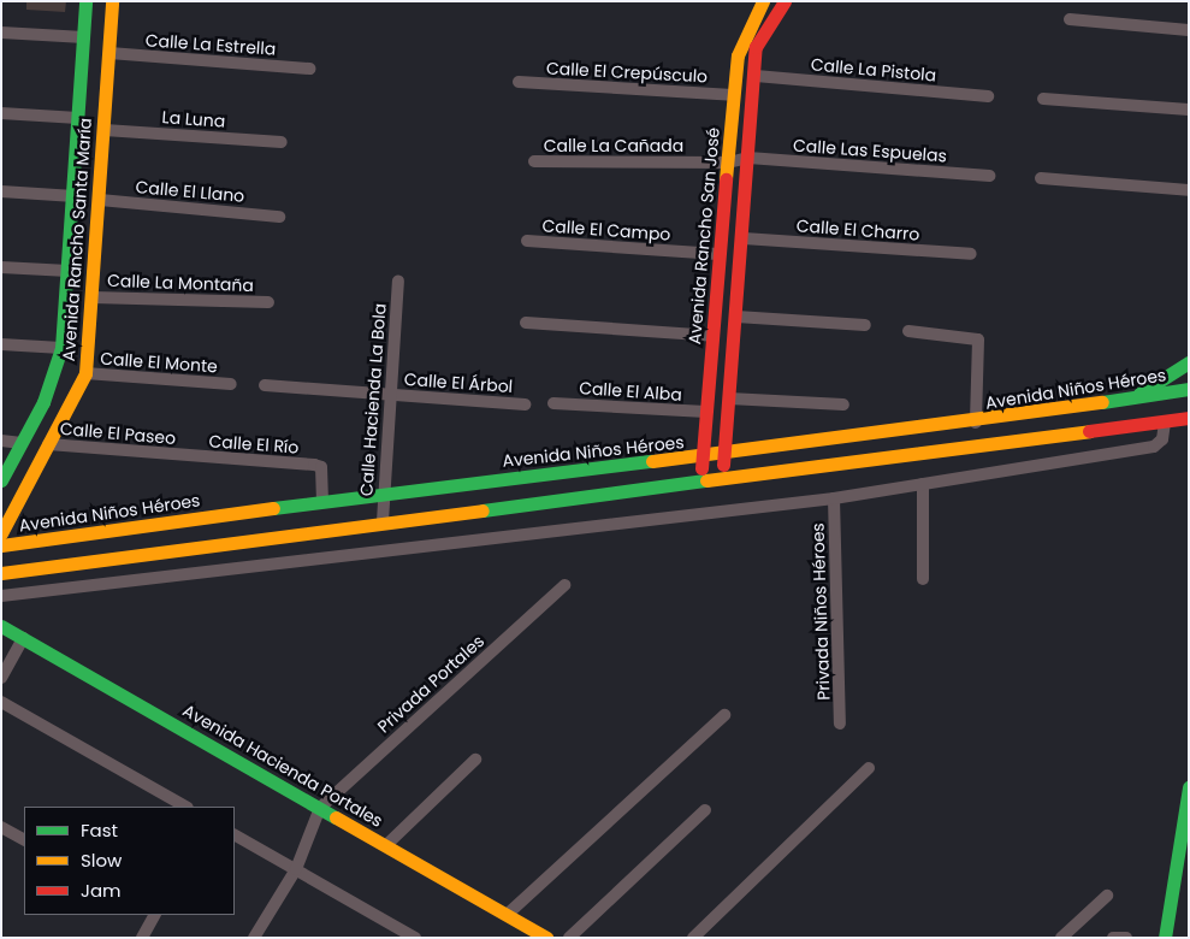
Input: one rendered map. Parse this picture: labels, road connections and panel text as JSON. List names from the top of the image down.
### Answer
{
  "streets": {
    "main road": [
      "Avenida Rancho San José",
      "Avenida Rancho Santa María",
      "Avenida Niños Héroes",
      "Avenida Hacienda Portales"
    ],
    "street": [
      "Calle La Estrella",
      "Calle La Pistola",
      "Calle El Crepúsculo",
      "La Luna",
      "Calle La Cañada",
      "Calle Las Espuelas",
      "Calle El Llano",
      "Calle El Campo",
      "Calle El Charro",
      "Calle La Montaña",
      "Calle El Monte",
      "Calle El Árbol",
      "Calle El Alba",
      "Calle Hacienda La Bola",
      "Calle El Paseo",
      "Calle El Río",
      "Privada Niños Héroes",
      "Privada Portales"
    ]
  },
  "crossings": [
    ["Calle La Estrella", "Avenida Rancho Santa María"],
    ["Calle El Crepúsculo", "Avenida Rancho San José"],
    ["La Luna", "Avenida Rancho Santa María"],
    ["Calle La Cañada", "Calle Las Espuelas"],
    ["Calle La Cañada", "Avenida Rancho San José"],
    ["Calle Las Espuelas", "Avenida Rancho San José"],
    ["Calle El Llano", "Avenida Rancho Santa María"],
    ["Calle El Campo", "Avenida Rancho San José"],
    ["Avenida Rancho San José", "Avenida Niños Héroes"],
    ["Avenida Rancho San José", "Calle El Alba"],
    ["Avenida Rancho Santa María", "Calle La Montaña"],
    ["Avenida Rancho Santa María", "Calle El Monte"],
    ["Avenida Rancho Santa María", "Calle El Paseo"],
    ["Calle El Árbol", "Calle Hacienda La Bola"],
    ["Avenida Niños Héroes", "Calle Hacienda La Bola"],
    ["Avenida Niños Héroes", "Calle El Río"],
    ["Calle El Paseo", "Calle El Río"],
    ["Privada Portales", "Avenida Hacienda Portales"]
  ],
  "legend": ["Fast", "Slow", "Jam"]
}
